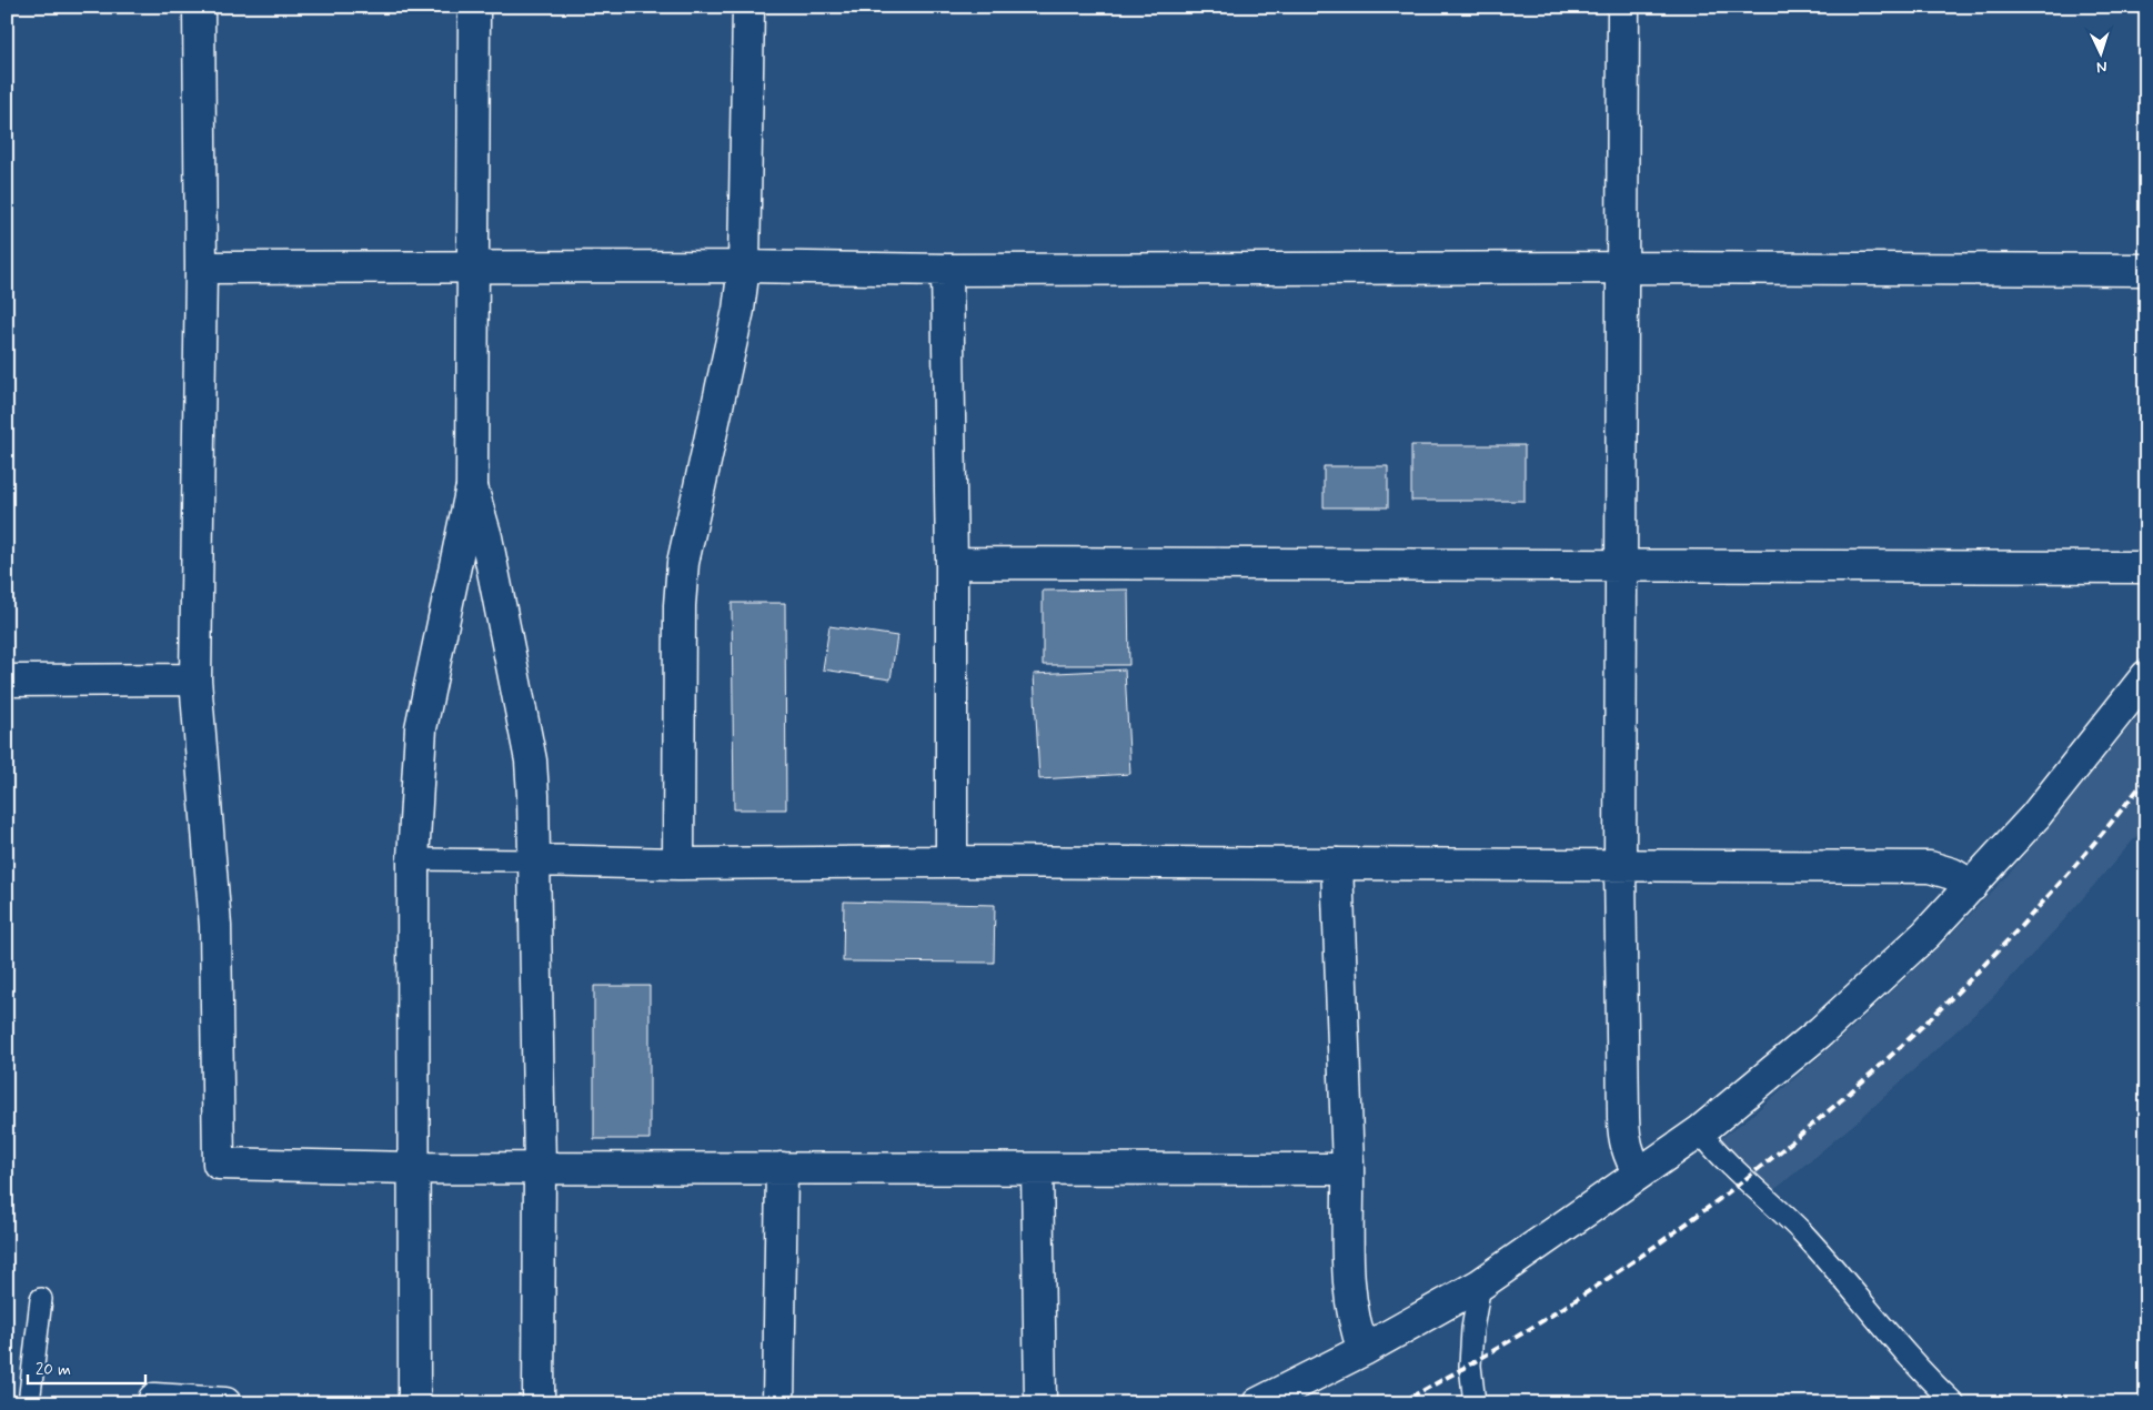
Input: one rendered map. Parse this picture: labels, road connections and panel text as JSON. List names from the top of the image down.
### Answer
{
  "scale_bar": "20 m",
  "north": "bottom"
}
